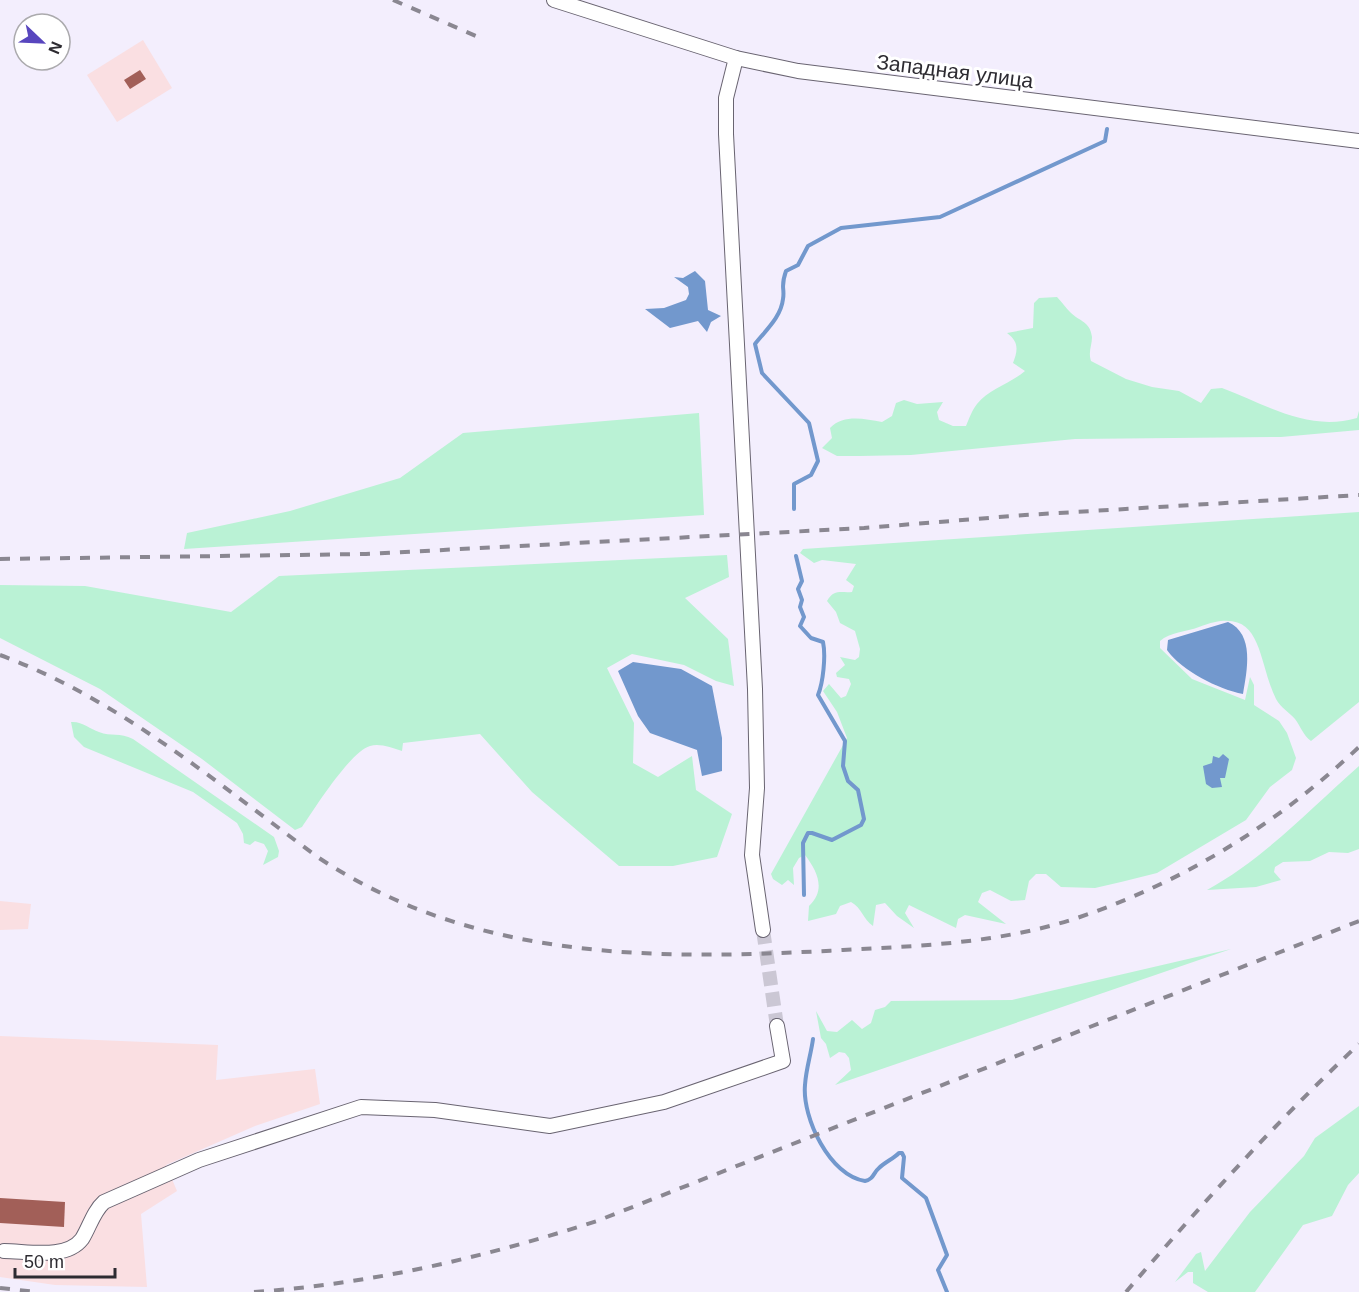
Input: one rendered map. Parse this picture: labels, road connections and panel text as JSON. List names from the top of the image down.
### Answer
{
  "streets": {
    "street": ["Западная улица"]
  },
  "scale_bar": "50 m",
  "north": "bottom right"
}
